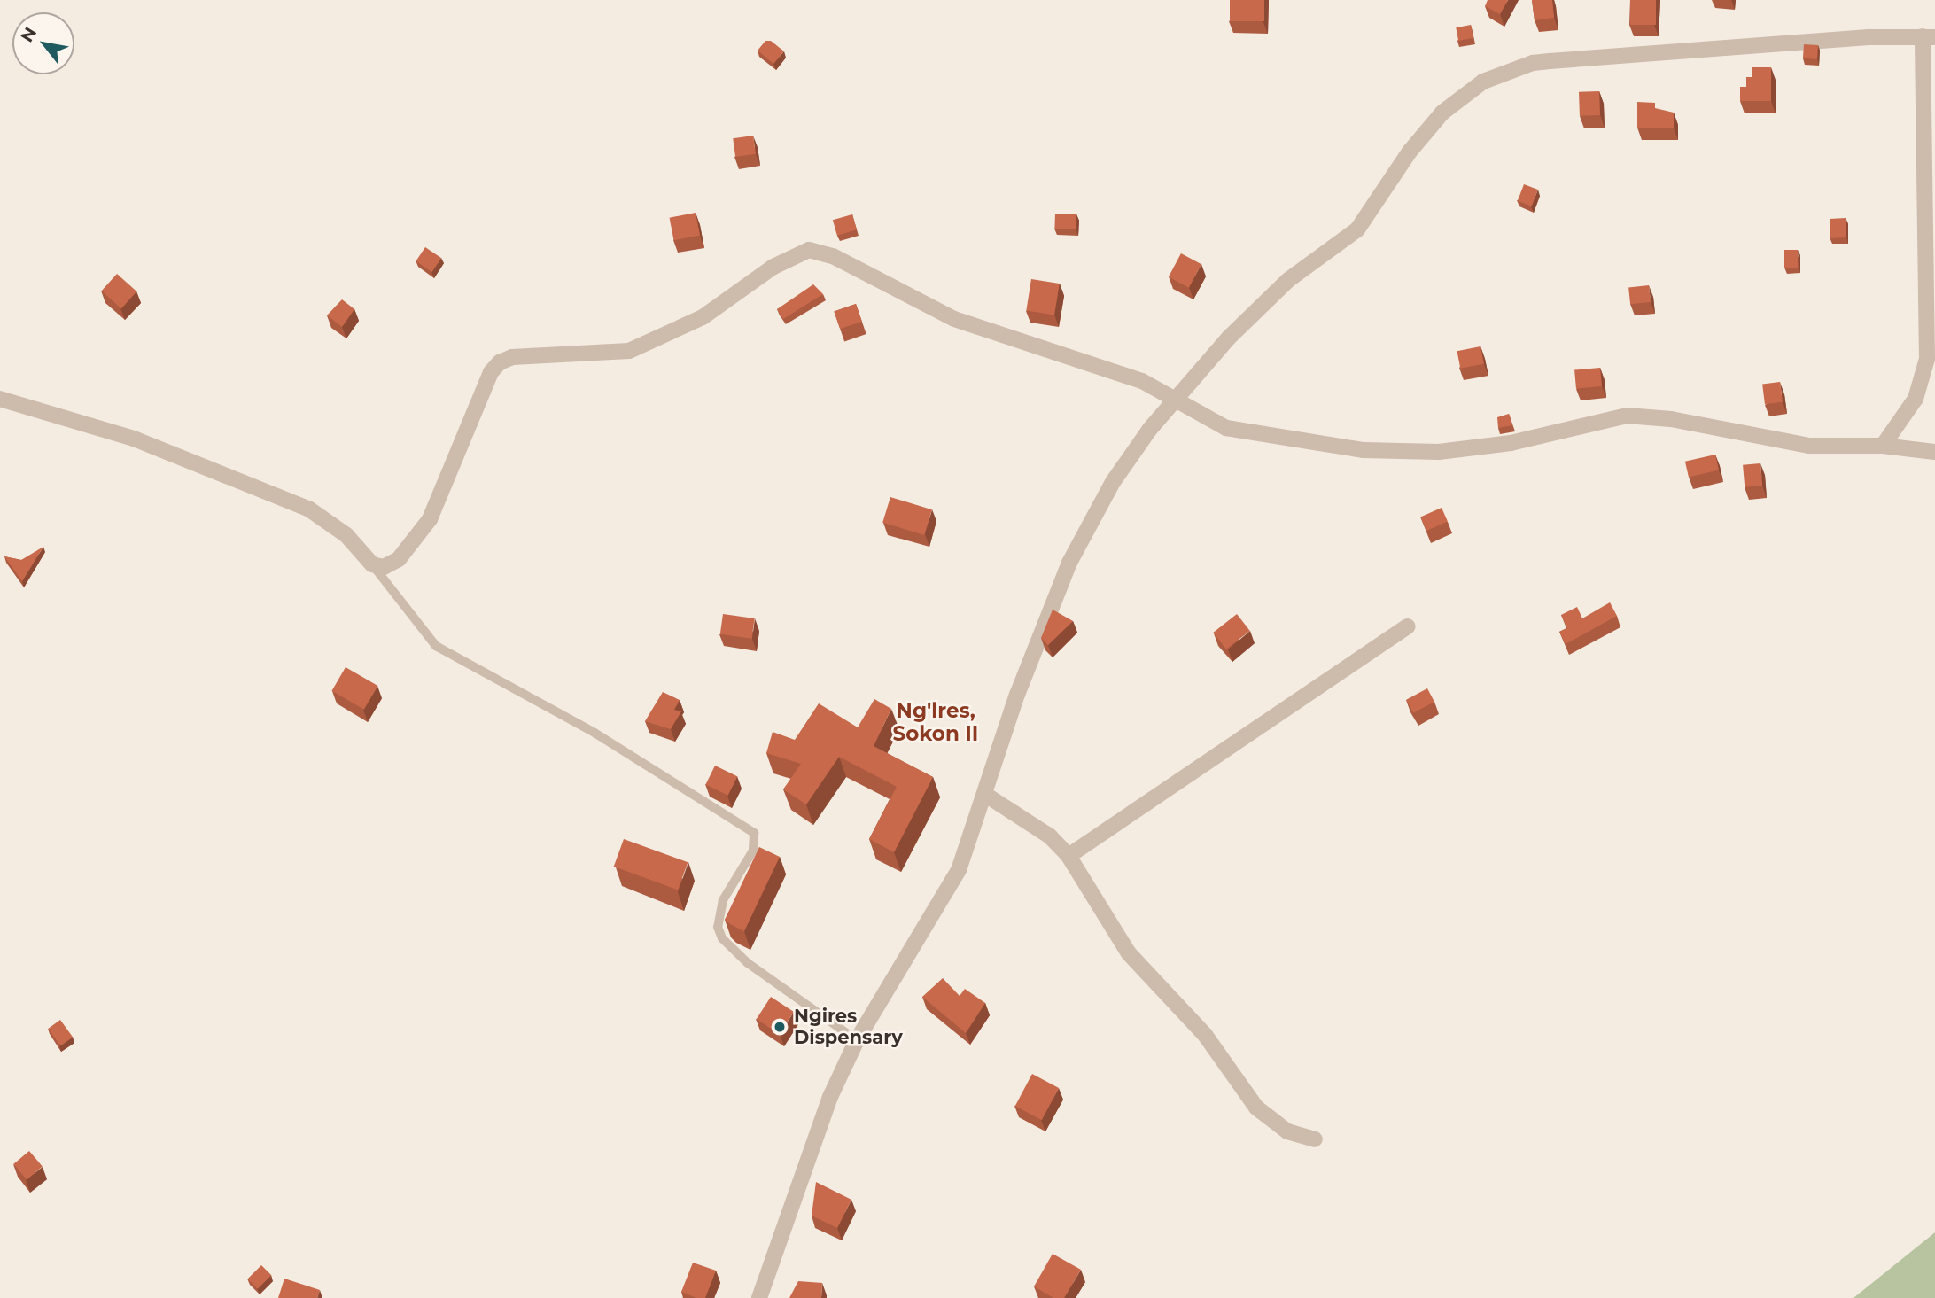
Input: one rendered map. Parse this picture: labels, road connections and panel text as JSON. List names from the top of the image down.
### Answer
{
  "districts": ["Ng'lres, Sokon II"],
  "places": ["Ngires Dispensary"],
  "north": "top left"
}
